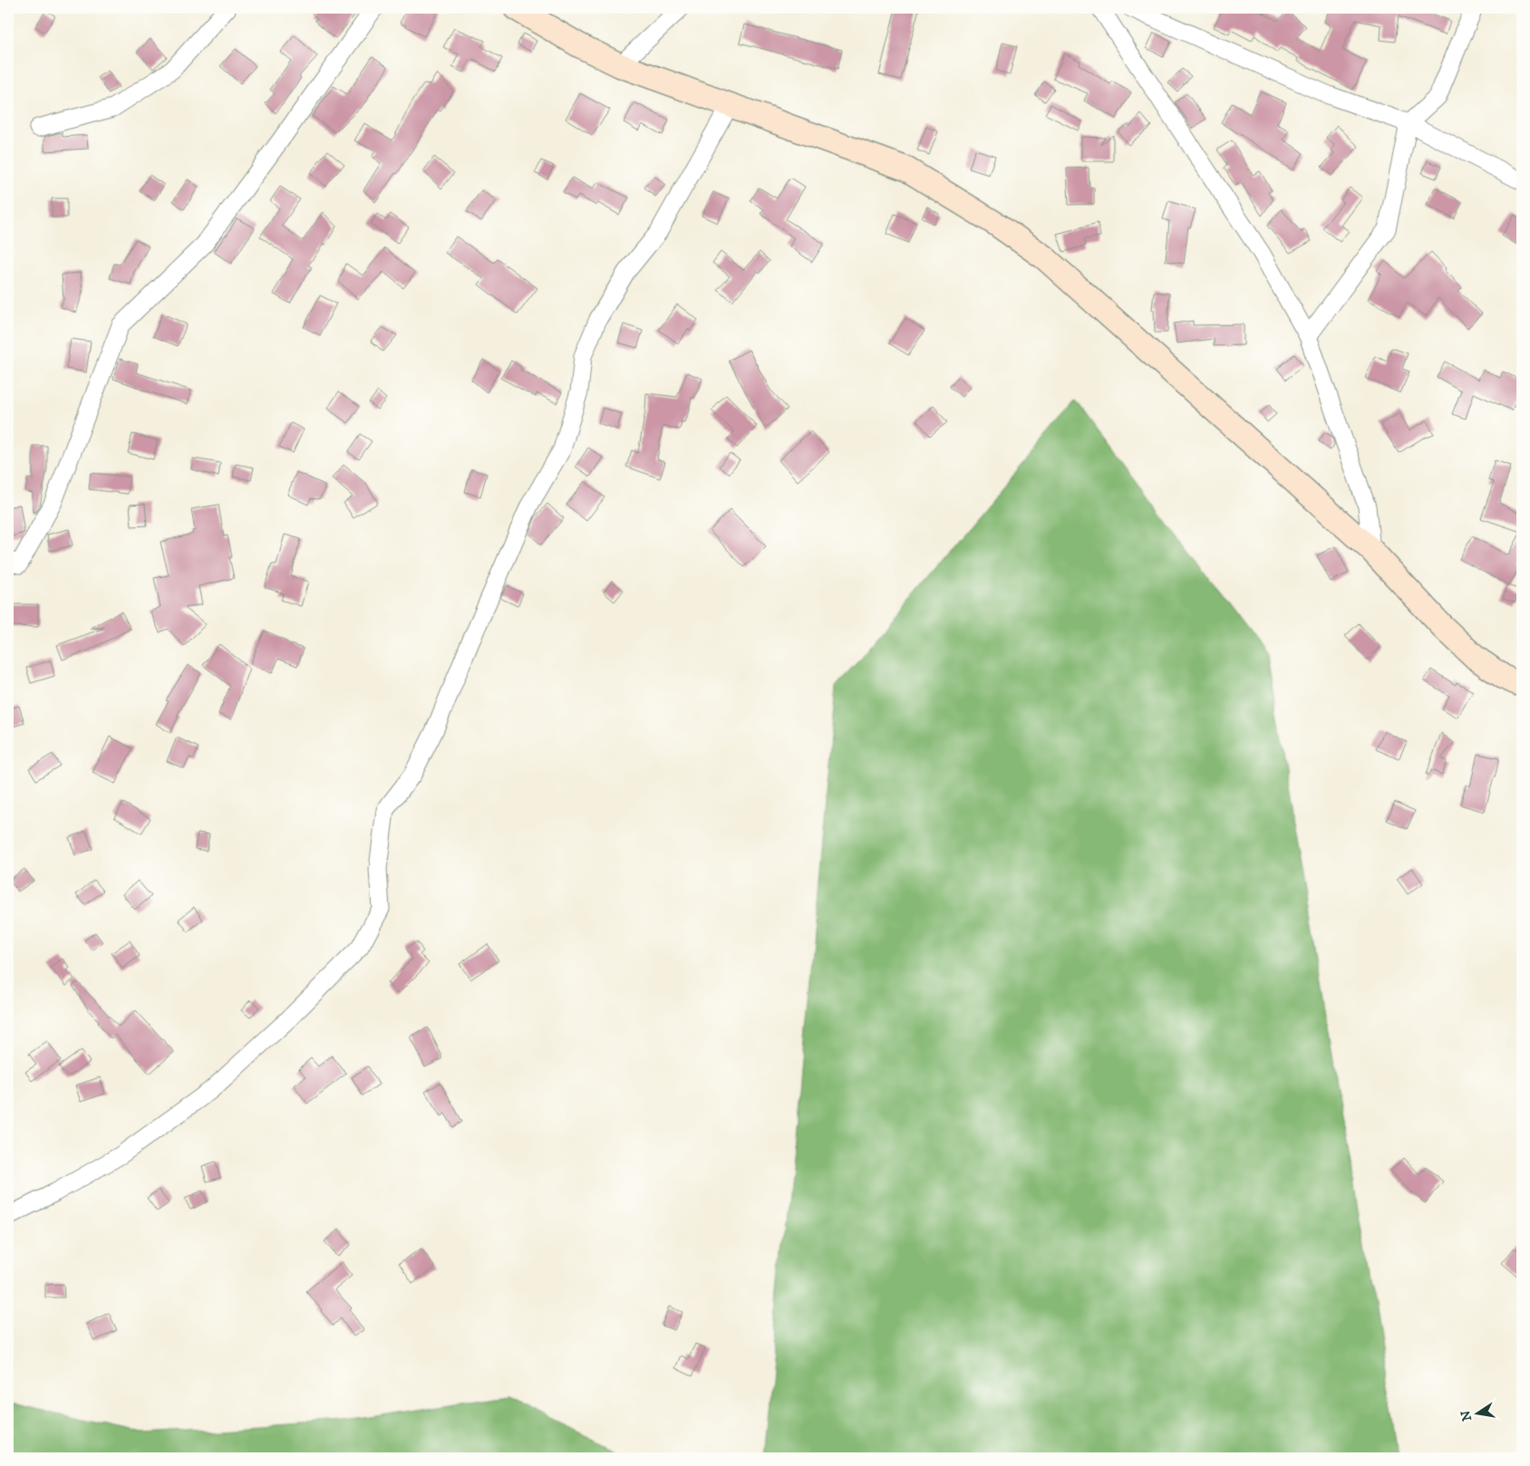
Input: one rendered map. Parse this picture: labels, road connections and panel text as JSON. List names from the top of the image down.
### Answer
{
  "north": "left"
}
